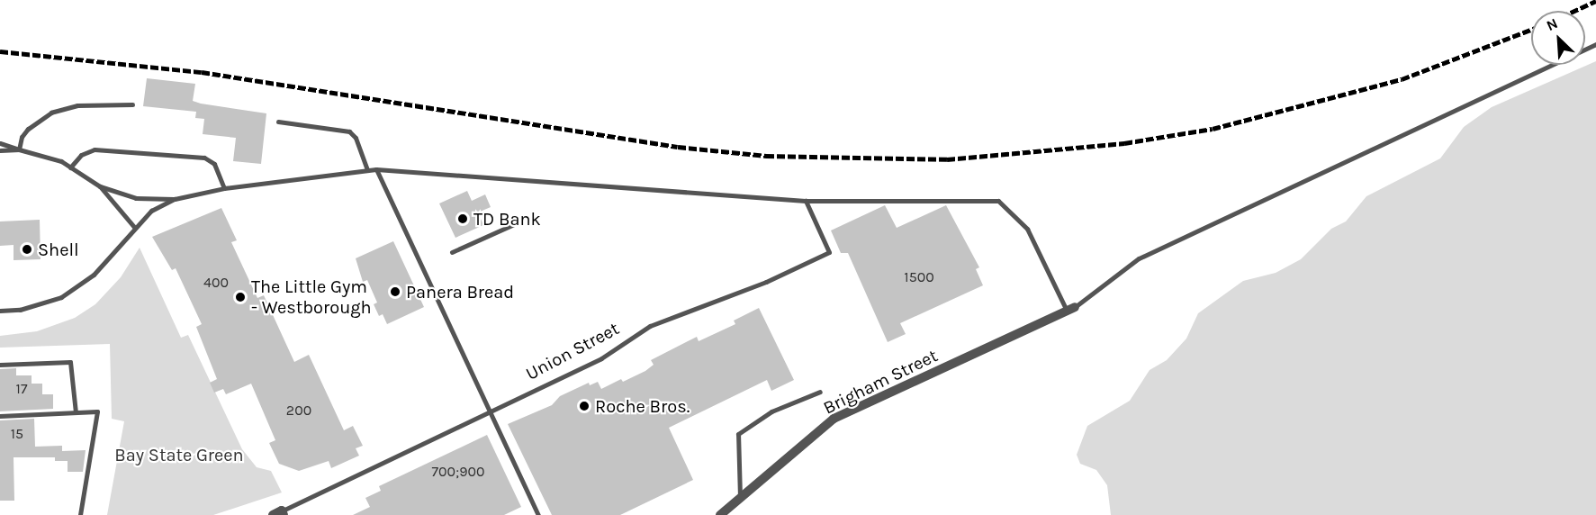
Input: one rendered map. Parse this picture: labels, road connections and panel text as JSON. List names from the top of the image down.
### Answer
{
  "streets": {
    "street": ["Brigham Street"],
    "lane": ["Union Street"]
  },
  "parks": ["Bay State Green"],
  "places": [
    "TD Bank",
    "Shell",
    "Panera Bread",
    "The Little Gym - Westborough",
    "Roche Bros."
  ],
  "house_numbers": [
    "1500",
    "400",
    "17",
    "200",
    "15",
    "700;900"
  ],
  "north": "top left"
}
